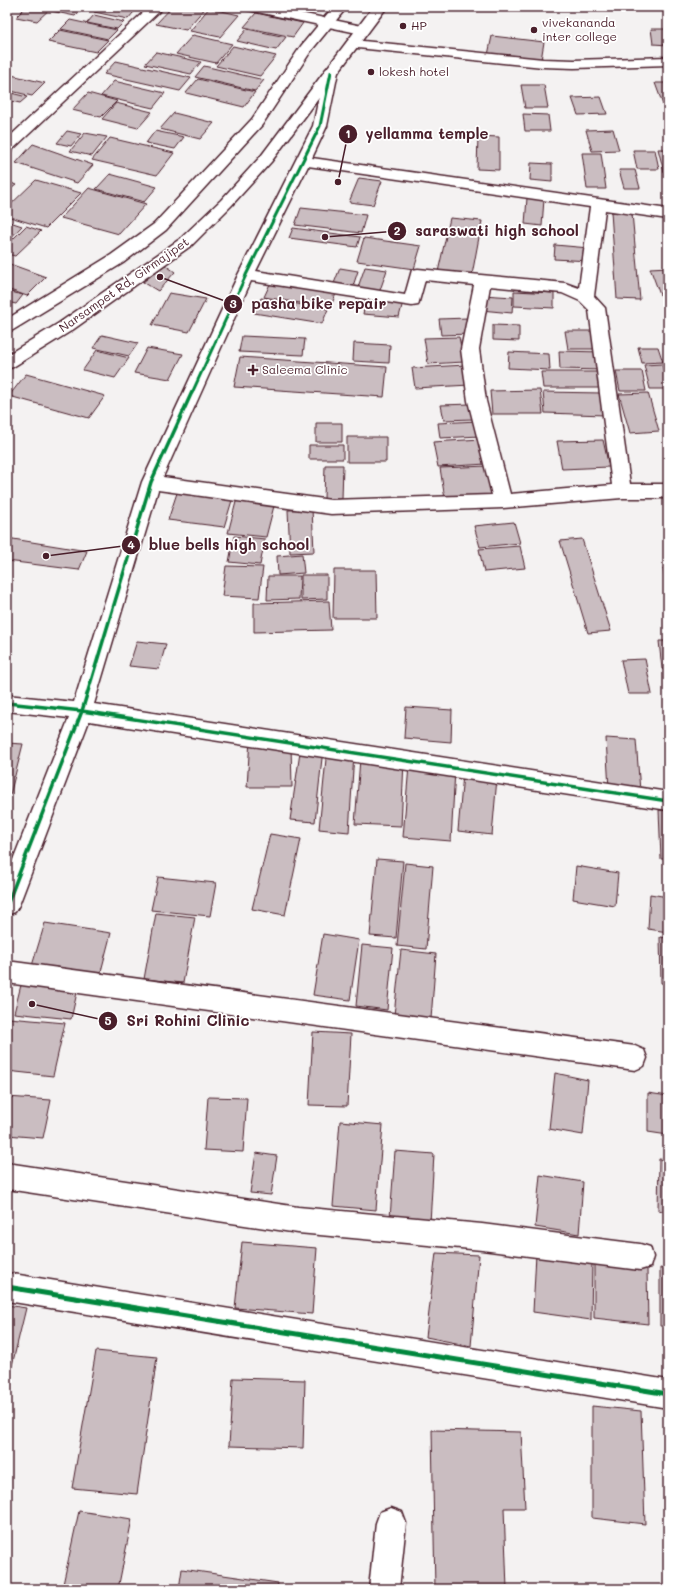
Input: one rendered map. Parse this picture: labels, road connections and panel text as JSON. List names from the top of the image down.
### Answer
{
  "streets": {
    "street": ["Narsampet Rd, Girmajipet"]
  },
  "places": {
    "other": [
      "HP",
      "vivekananda inter college",
      "lokesh hotel",
      "yellamma temple",
      "saraswati high school",
      "pasha bike repair",
      "blue bells high school",
      "Sri Rohini Clinic"
    ],
    "health": ["Saleema Clinic"]
  }
}
